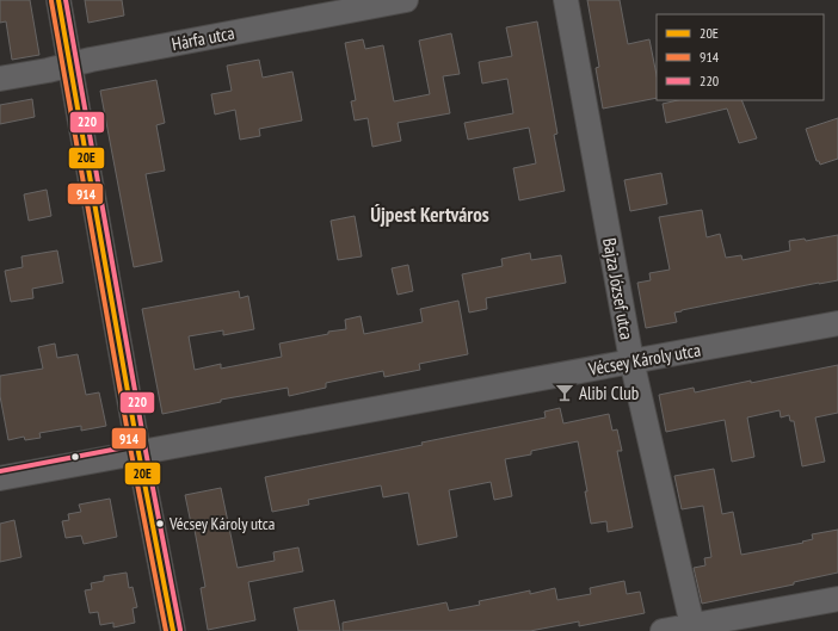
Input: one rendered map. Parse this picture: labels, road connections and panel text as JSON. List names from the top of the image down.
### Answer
{
  "streets": {
    "street": ["Hárfa utca", "Bajza József utca", "Vécsey Károly utca"]
  },
  "crossings": [
    ["Bajza József utca", "Vécsey Károly utca"]
  ],
  "districts": ["Újpest Kertváros"],
  "places": {
    "bar": ["Alibi Club"],
    "other": ["Vécsey Károly utca"]
  },
  "lines": ["transit line 20E", "transit line 220", "transit line 914"],
  "legend": ["20E", "914", "220"]
}
